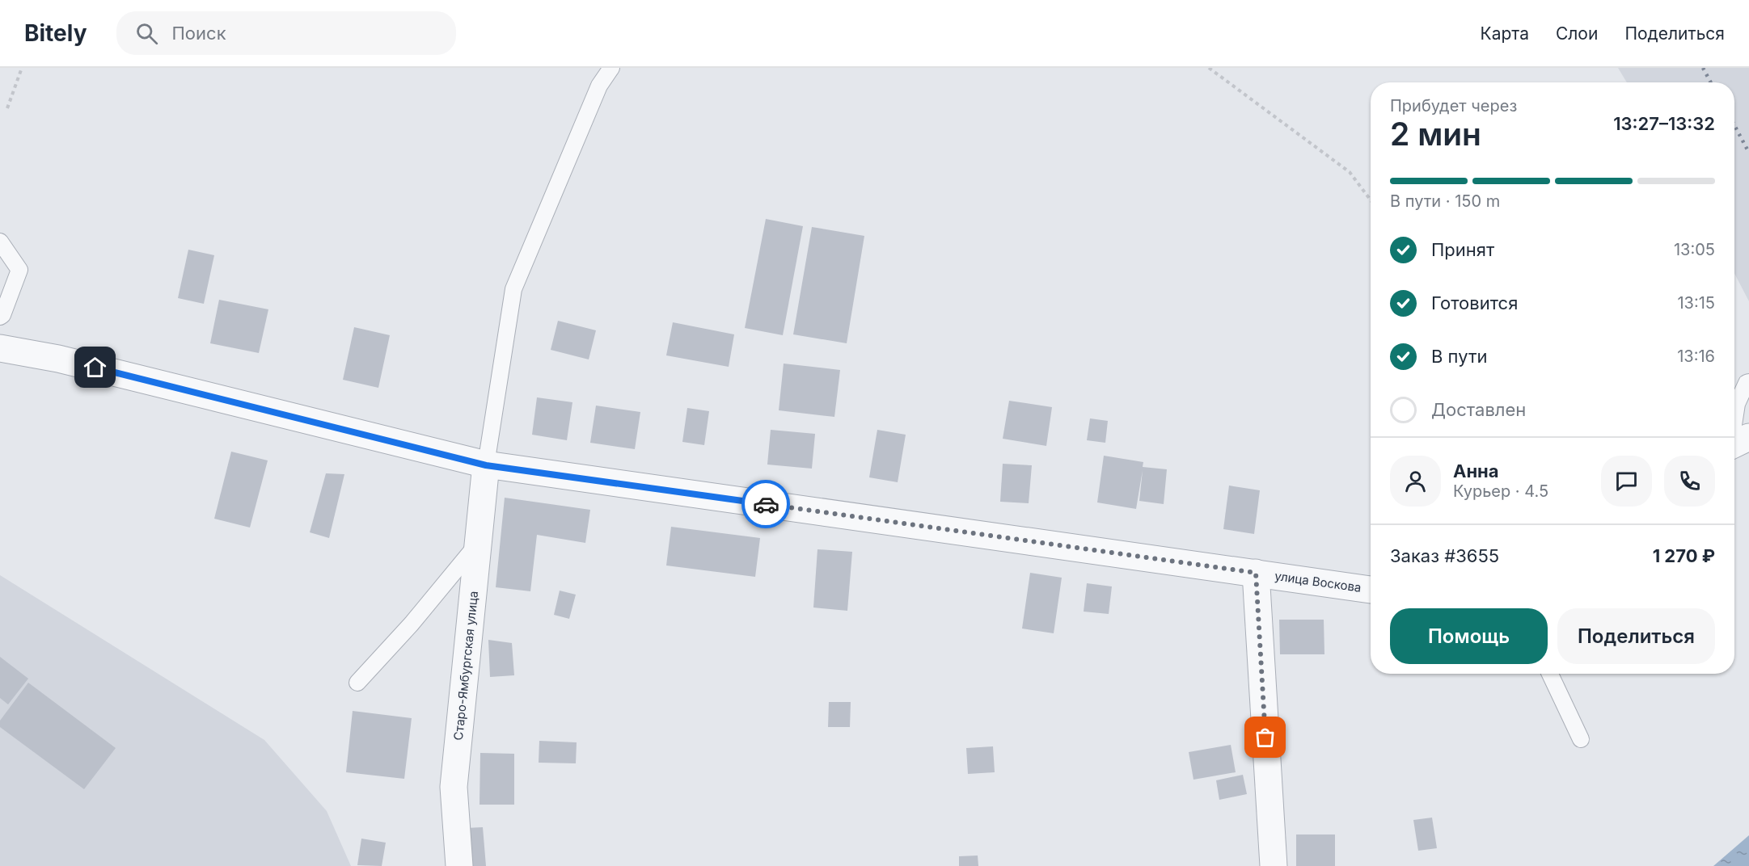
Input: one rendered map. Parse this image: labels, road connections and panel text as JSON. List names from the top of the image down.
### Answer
{
  "streets": {
    "street": ["улица Воскова", "Старо-Ямбургская улица"]
  },
  "crossings": [
    ["улица Воскова", "Старо-Ямбургская улица"]
  ],
  "page": {
    "header": "Bitely",
    "search": "Поиск",
    "nav": ["Карта", "Слои", "Поделиться"],
    "heading": ["2 мин", "Прибудет через", "13:27–13:32"],
    "panel": [
      "Анна",
      "Курьер · 4.5",
      "Заказ #3655",
      "1 270 ₽"
    ],
    "bar": "В пути · 150 m",
    "list": [
      ["Принят", "13:05"],
      ["Готовится", "13:15"],
      ["В пути", "13:16"],
      "Доставлен"
    ],
    "buttons": ["Помощь", "Поделиться"]
  }
}
